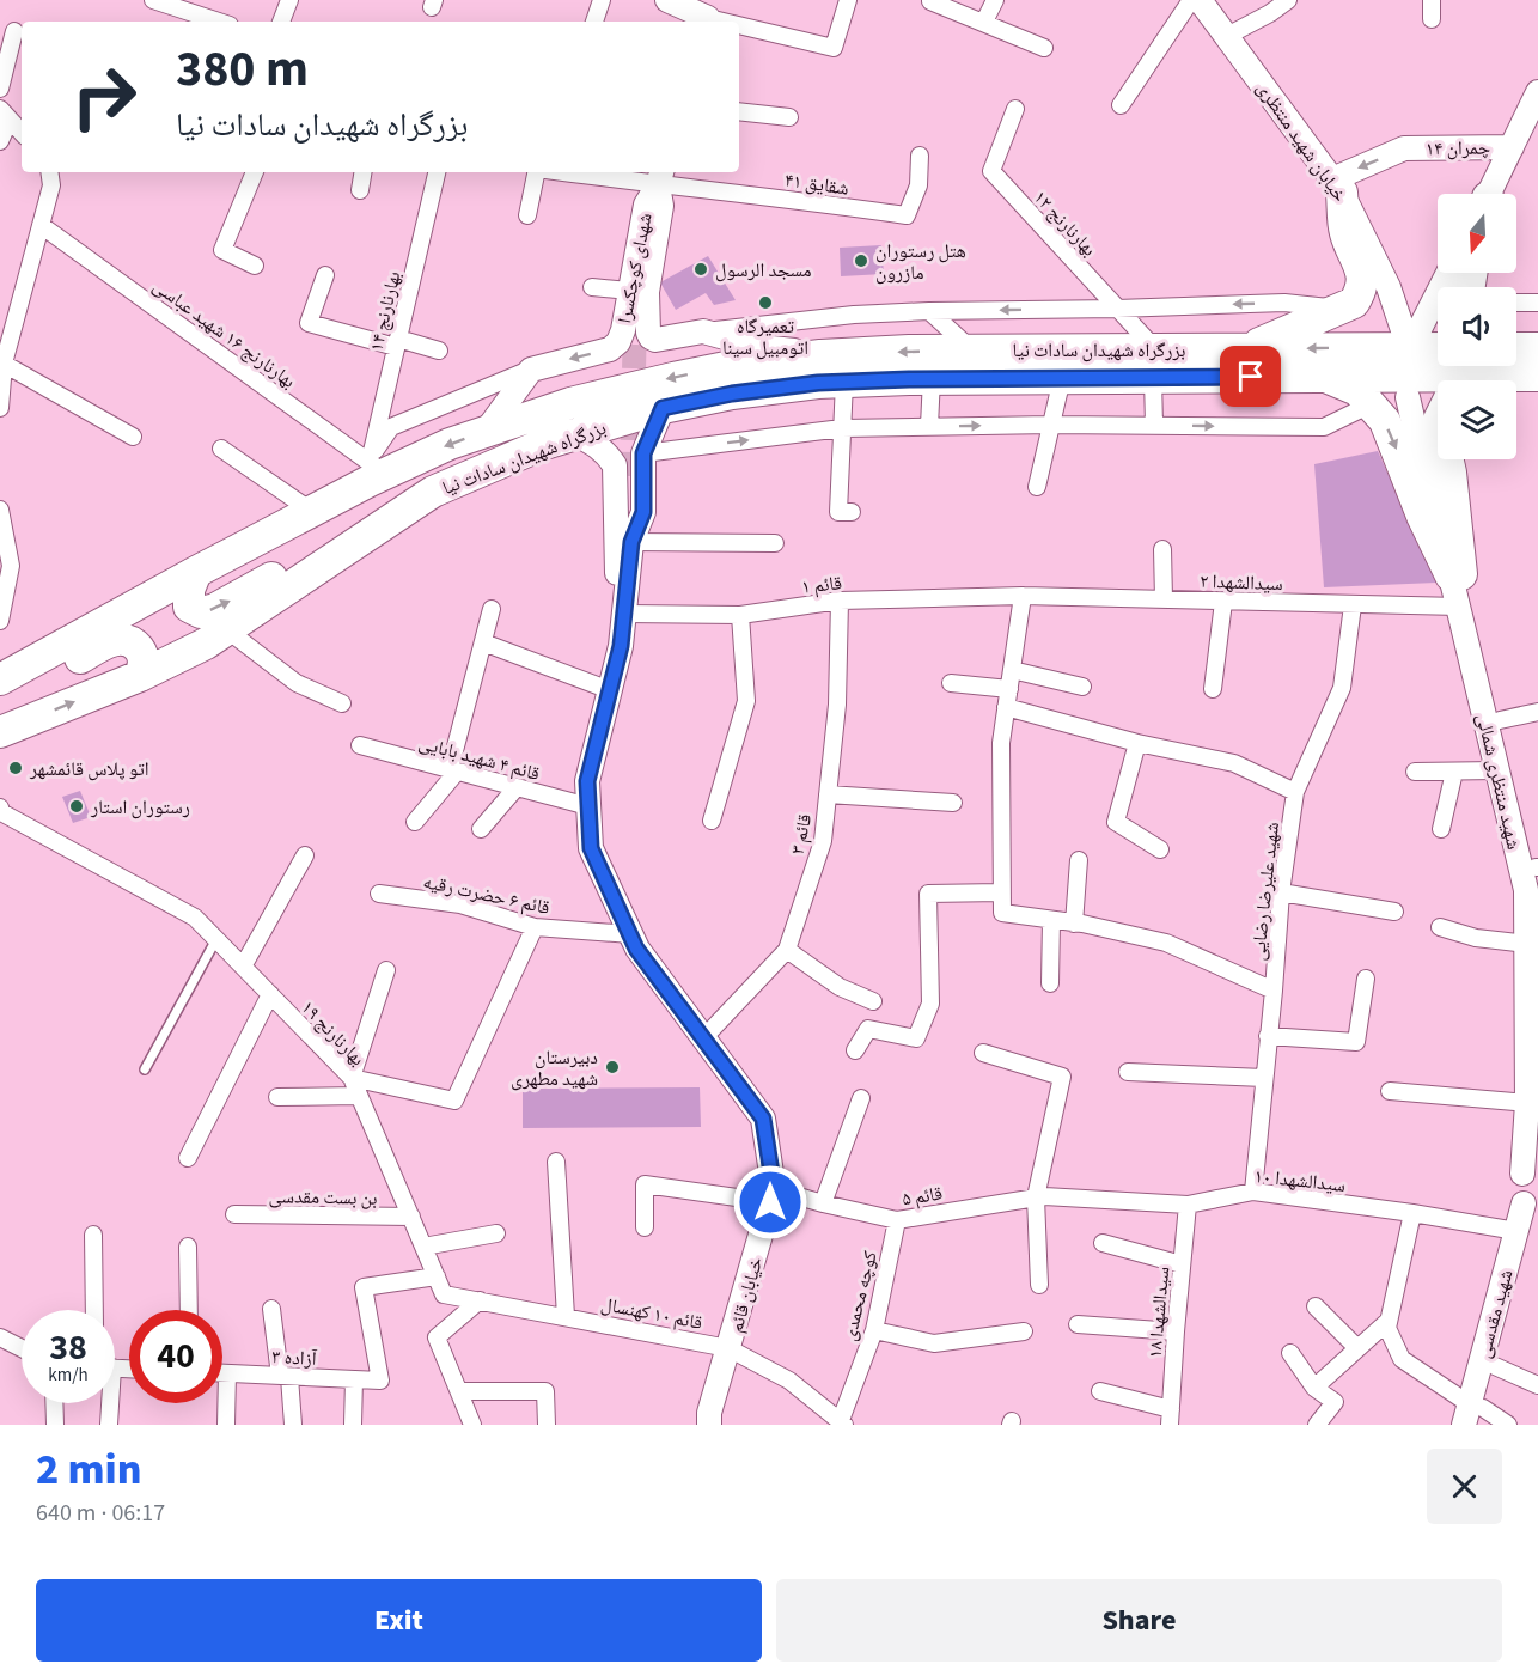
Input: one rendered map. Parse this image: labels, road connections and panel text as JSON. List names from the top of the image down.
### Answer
{
  "streets": {
    "highway": ["بزرگراه شهیدان سادات نیا"],
    "main road": [
      "خیابان شهید منتظری",
      "چمران ۱۴",
      "شهدای کوچکسرا",
      "شهید منتظری شمالی",
      "خیابان قائم",
      "شهید مقدسی"
    ],
    "street": [
      "شقایق ۴۱",
      "بهارنارنج ۱۲",
      "بهارنارنج ۱۴",
      "بهارنارنج ۱۶ شهید عباسی",
      "سیدالشهدا ۲",
      "قائم ۱",
      "قائم ۴ شهید بابایی",
      "قائم ۳",
      "شهید علیرضا رضایی",
      "قائم ۶ حضرت رقیه",
      "بهارنارنج ۱۹",
      "سیدالشهدا ۱۰",
      "قائم ۵",
      "بن بست مقدسی",
      "کوچه محمدی",
      "قائم ۱۰ کهنسال",
      "سیدالشهدا ۱۸",
      "آزاده ۳"
    ]
  },
  "crossings": [
    ["خیابان شهید منتظری", "چمران ۱۴"],
    ["شقایق ۴۱", "شهدای کوچکسرا"],
    ["بهارنارنج ۱۲", "بزرگراه شهیدان سادات نیا"],
    ["شهدای کوچکسرا", "بزرگراه شهیدان سادات نیا"],
    ["بهارنارنج ۱۴", "بهارنارنج ۱۶ شهید عباسی"],
    ["بهارنارنج ۱۴", "بزرگراه شهیدان سادات نیا"],
    ["بهارنارنج ۱۶ شهید عباسی", "بزرگراه شهیدان سادات نیا"],
    ["بزرگراه شهیدان سادات نیا", "خیابان قائم"],
    ["سیدالشهدا ۲", "قائم ۱"],
    ["سیدالشهدا ۲", "شهید منتظری شمالی"],
    ["سیدالشهدا ۲", "شهید علیرضا رضایی"],
    ["قائم ۱", "قائم ۳"],
    ["قائم ۱", "خیابان قائم"],
    ["قائم ۴ شهید بابایی", "خیابان قائم"],
    ["شهید منتظری شمالی", "شهید مقدسی"],
    ["قائم ۳", "خیابان قائم"],
    ["شهید علیرضا رضایی", "سیدالشهدا ۱۰"],
    ["قائم ۶ حضرت رقیه", "خیابان قائم"],
    ["بهارنارنج ۱۹", "بن بست مقدسی"],
    ["بهارنارنج ۱۹", "قائم ۱۰ کهنسال"],
    ["بهارنارنج ۱۹", "آزاده ۳"],
    ["سیدالشهدا ۱۰", "قائم ۵"],
    ["سیدالشهدا ۱۰", "سیدالشهدا ۱۸"],
    ["سیدالشهدا ۱۰", "شهید مقدسی"],
    ["قائم ۵", "خیابان قائم"],
    ["قائم ۵", "کوچه محمدی"],
    ["خیابان قائم", "قائم ۱۰ کهنسال"],
    ["کوچه محمدی", "قائم ۱۰ کهنسال"]
  ],
  "one_way": ["چمران ۱۴"],
  "places": [
    "هتل رستوران مازرون",
    "مسجد الرسول",
    "تعمیرگاه اتومبیل سینا",
    "اتو پلاس قائمشهر",
    "رستوران استار",
    "دبیرستان شهید مطهری"
  ],
  "north": "bottom",
  "page": {
    "turn": ["380 m", "بزرگراه شهیدان سادات نیا"],
    "speed": "38 km/h",
    "limit": "40",
    "heading": ["2 min", "640 m · 06:17"],
    "buttons": ["Exit", "Share"]
  }
}
